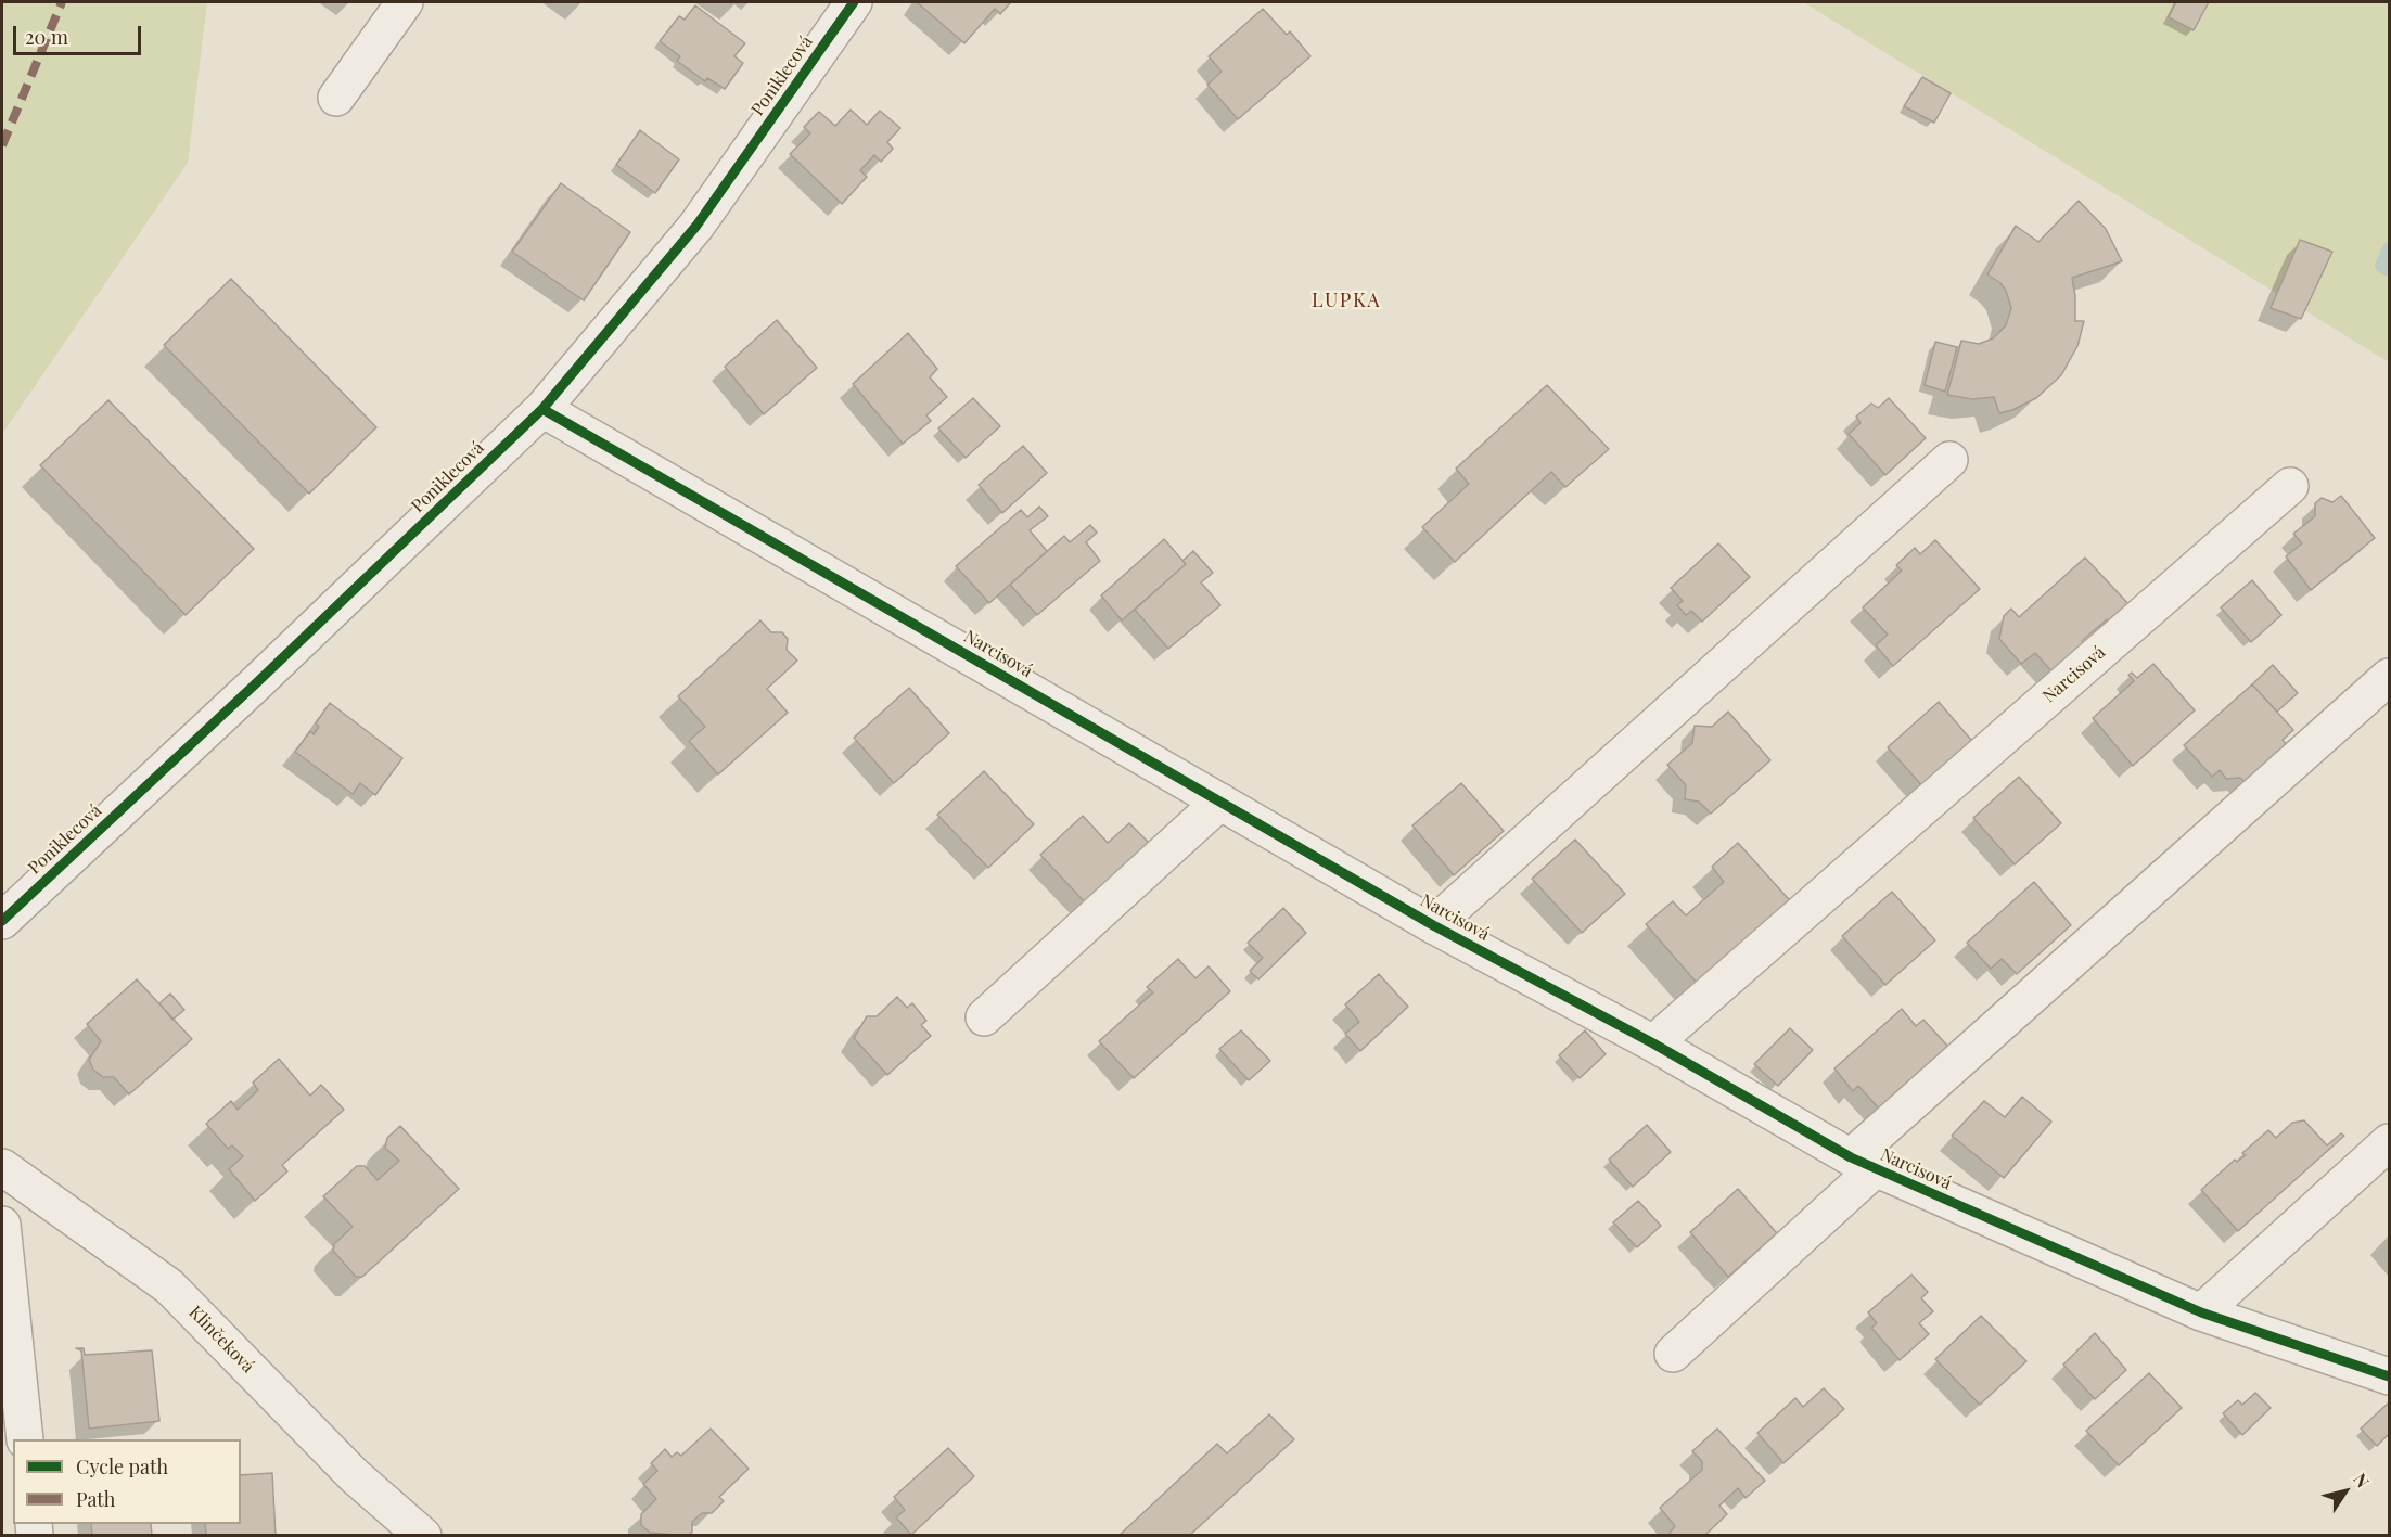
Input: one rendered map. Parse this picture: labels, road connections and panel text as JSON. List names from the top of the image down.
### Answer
{
  "streets": {
    "street": ["Poniklecová", "Narcisová", "Klinčeková"]
  },
  "crossings": [
    ["Poniklecová", "Narcisová"]
  ],
  "districts": ["LUPKA"],
  "legend": ["Cycle path", "Path"],
  "scale_bar": "20 m",
  "north": "top right"
}
